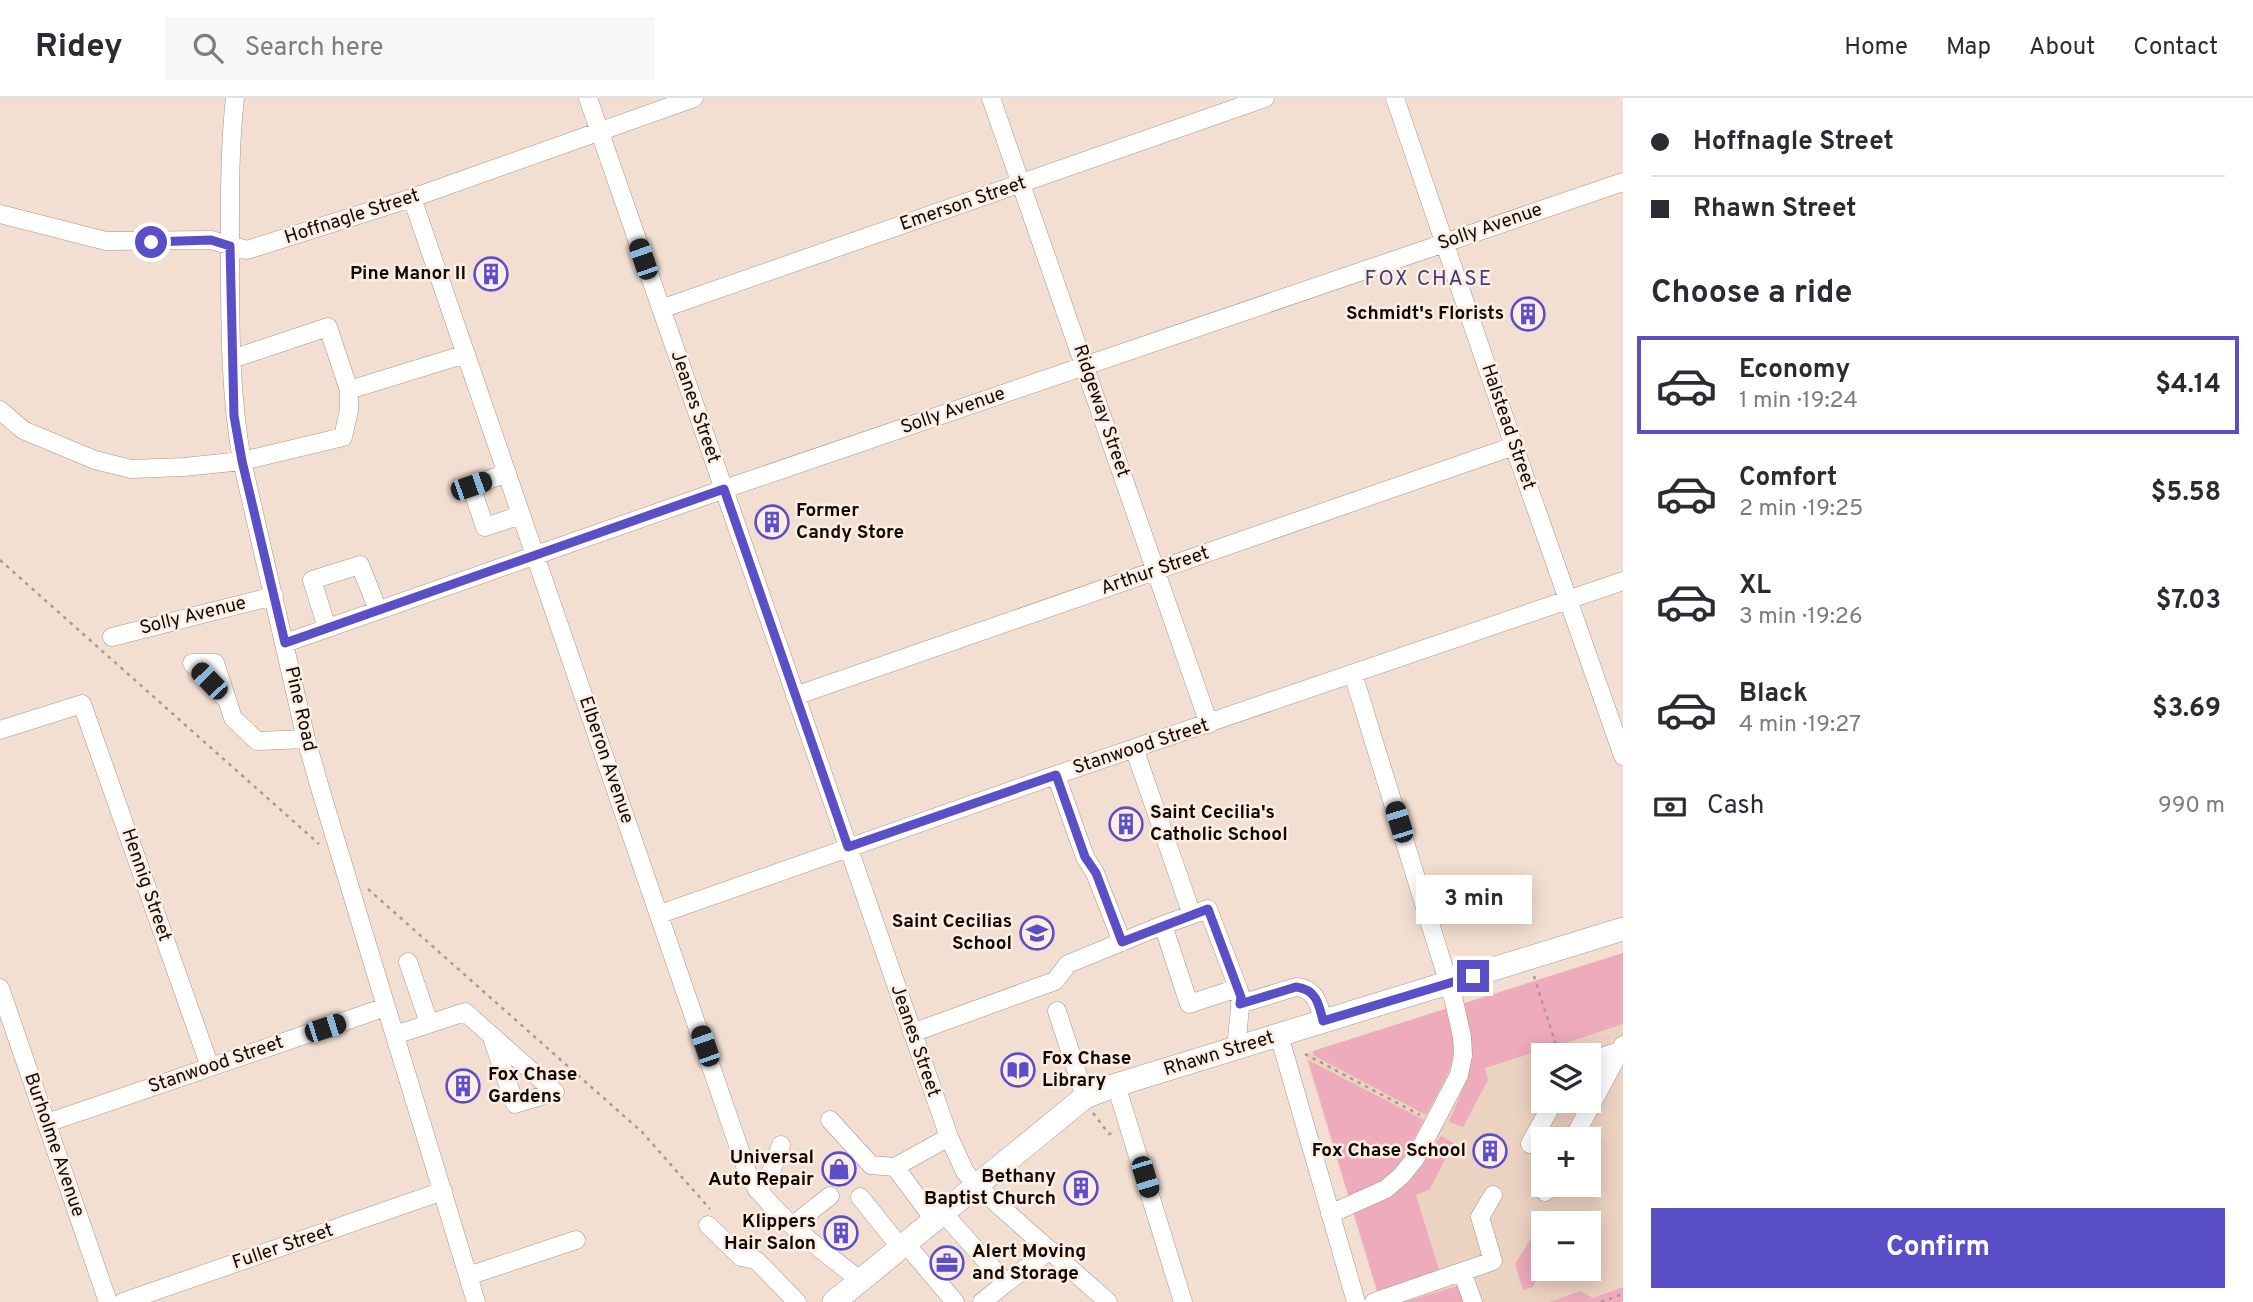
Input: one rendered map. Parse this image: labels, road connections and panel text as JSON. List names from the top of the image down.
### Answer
{
  "streets": {
    "main road": ["Rhawn Street"],
    "street": [
      "Emerson Street",
      "Hoffnagle Street",
      "Solly Avenue",
      "Jeanes Street",
      "Ridgeway Street",
      "Halstead Street",
      "Arthur Street",
      "Pine Road",
      "Stanwood Street",
      "Elberon Avenue",
      "Hennig Street",
      "Burholme Avenue",
      "Fuller Street"
    ]
  },
  "crossings": [
    ["Emerson Street", "Jeanes Street"],
    ["Emerson Street", "Ridgeway Street"],
    ["Hoffnagle Street", "Jeanes Street"],
    ["Hoffnagle Street", "Pine Road"],
    ["Hoffnagle Street", "Elberon Avenue"],
    ["Solly Avenue", "Jeanes Street"],
    ["Solly Avenue", "Ridgeway Street"],
    ["Solly Avenue", "Halstead Street"],
    ["Solly Avenue", "Pine Road"],
    ["Solly Avenue", "Elberon Avenue"],
    ["Jeanes Street", "Arthur Street"],
    ["Jeanes Street", "Stanwood Street"],
    ["Jeanes Street", "Rhawn Street"],
    ["Ridgeway Street", "Arthur Street"],
    ["Ridgeway Street", "Stanwood Street"],
    ["Halstead Street", "Arthur Street"],
    ["Halstead Street", "Stanwood Street"],
    ["Pine Road", "Stanwood Street"],
    ["Pine Road", "Fuller Street"],
    ["Stanwood Street", "Elberon Avenue"],
    ["Stanwood Street", "Hennig Street"],
    ["Stanwood Street", "Burholme Avenue"],
    ["Elberon Avenue", "Rhawn Street"]
  ],
  "districts": ["FOX CHASE"],
  "places": {
    "building": [
      "Pine Manor II",
      "Schmidt's Florists",
      "Former Candy Store",
      "Saint Cecilia's Catholic School",
      "Fox Chase Gardens",
      "Fox Chase School",
      "Bethany Baptist Church",
      "Klippers Hair Salon"
    ],
    "school or university": ["Saint Cecilias School"],
    "library": ["Fox Chase Library"],
    "shop": ["Universal Auto Repair"],
    "office": ["Alert Moving and Storage"]
  },
  "page": {
    "header": "Ridey",
    "search": "Search here",
    "nav": [
      "Home",
      "Map",
      "About",
      "Contact"
    ],
    "banner": ["Hoffnagle Street", "Rhawn Street"],
    "heading": "Choose a ride",
    "list": [
      {
        "name": "Economy",
        "note": "1 min · 19:24",
        "value": "$4.14"
      },
      {
        "name": "Comfort",
        "note": "2 min · 19:25",
        "value": "$5.58"
      },
      {
        "name": "XL",
        "note": "3 min · 19:26",
        "value": "$7.03"
      },
      {
        "name": "Black",
        "note": "4 min · 19:27",
        "value": "$3.69"
      }
    ],
    "pay": ["Cash", "990 m"],
    "bubble": "3 min",
    "map_buttons": ["+", "−"],
    "buttons": "Confirm"
  }
}
